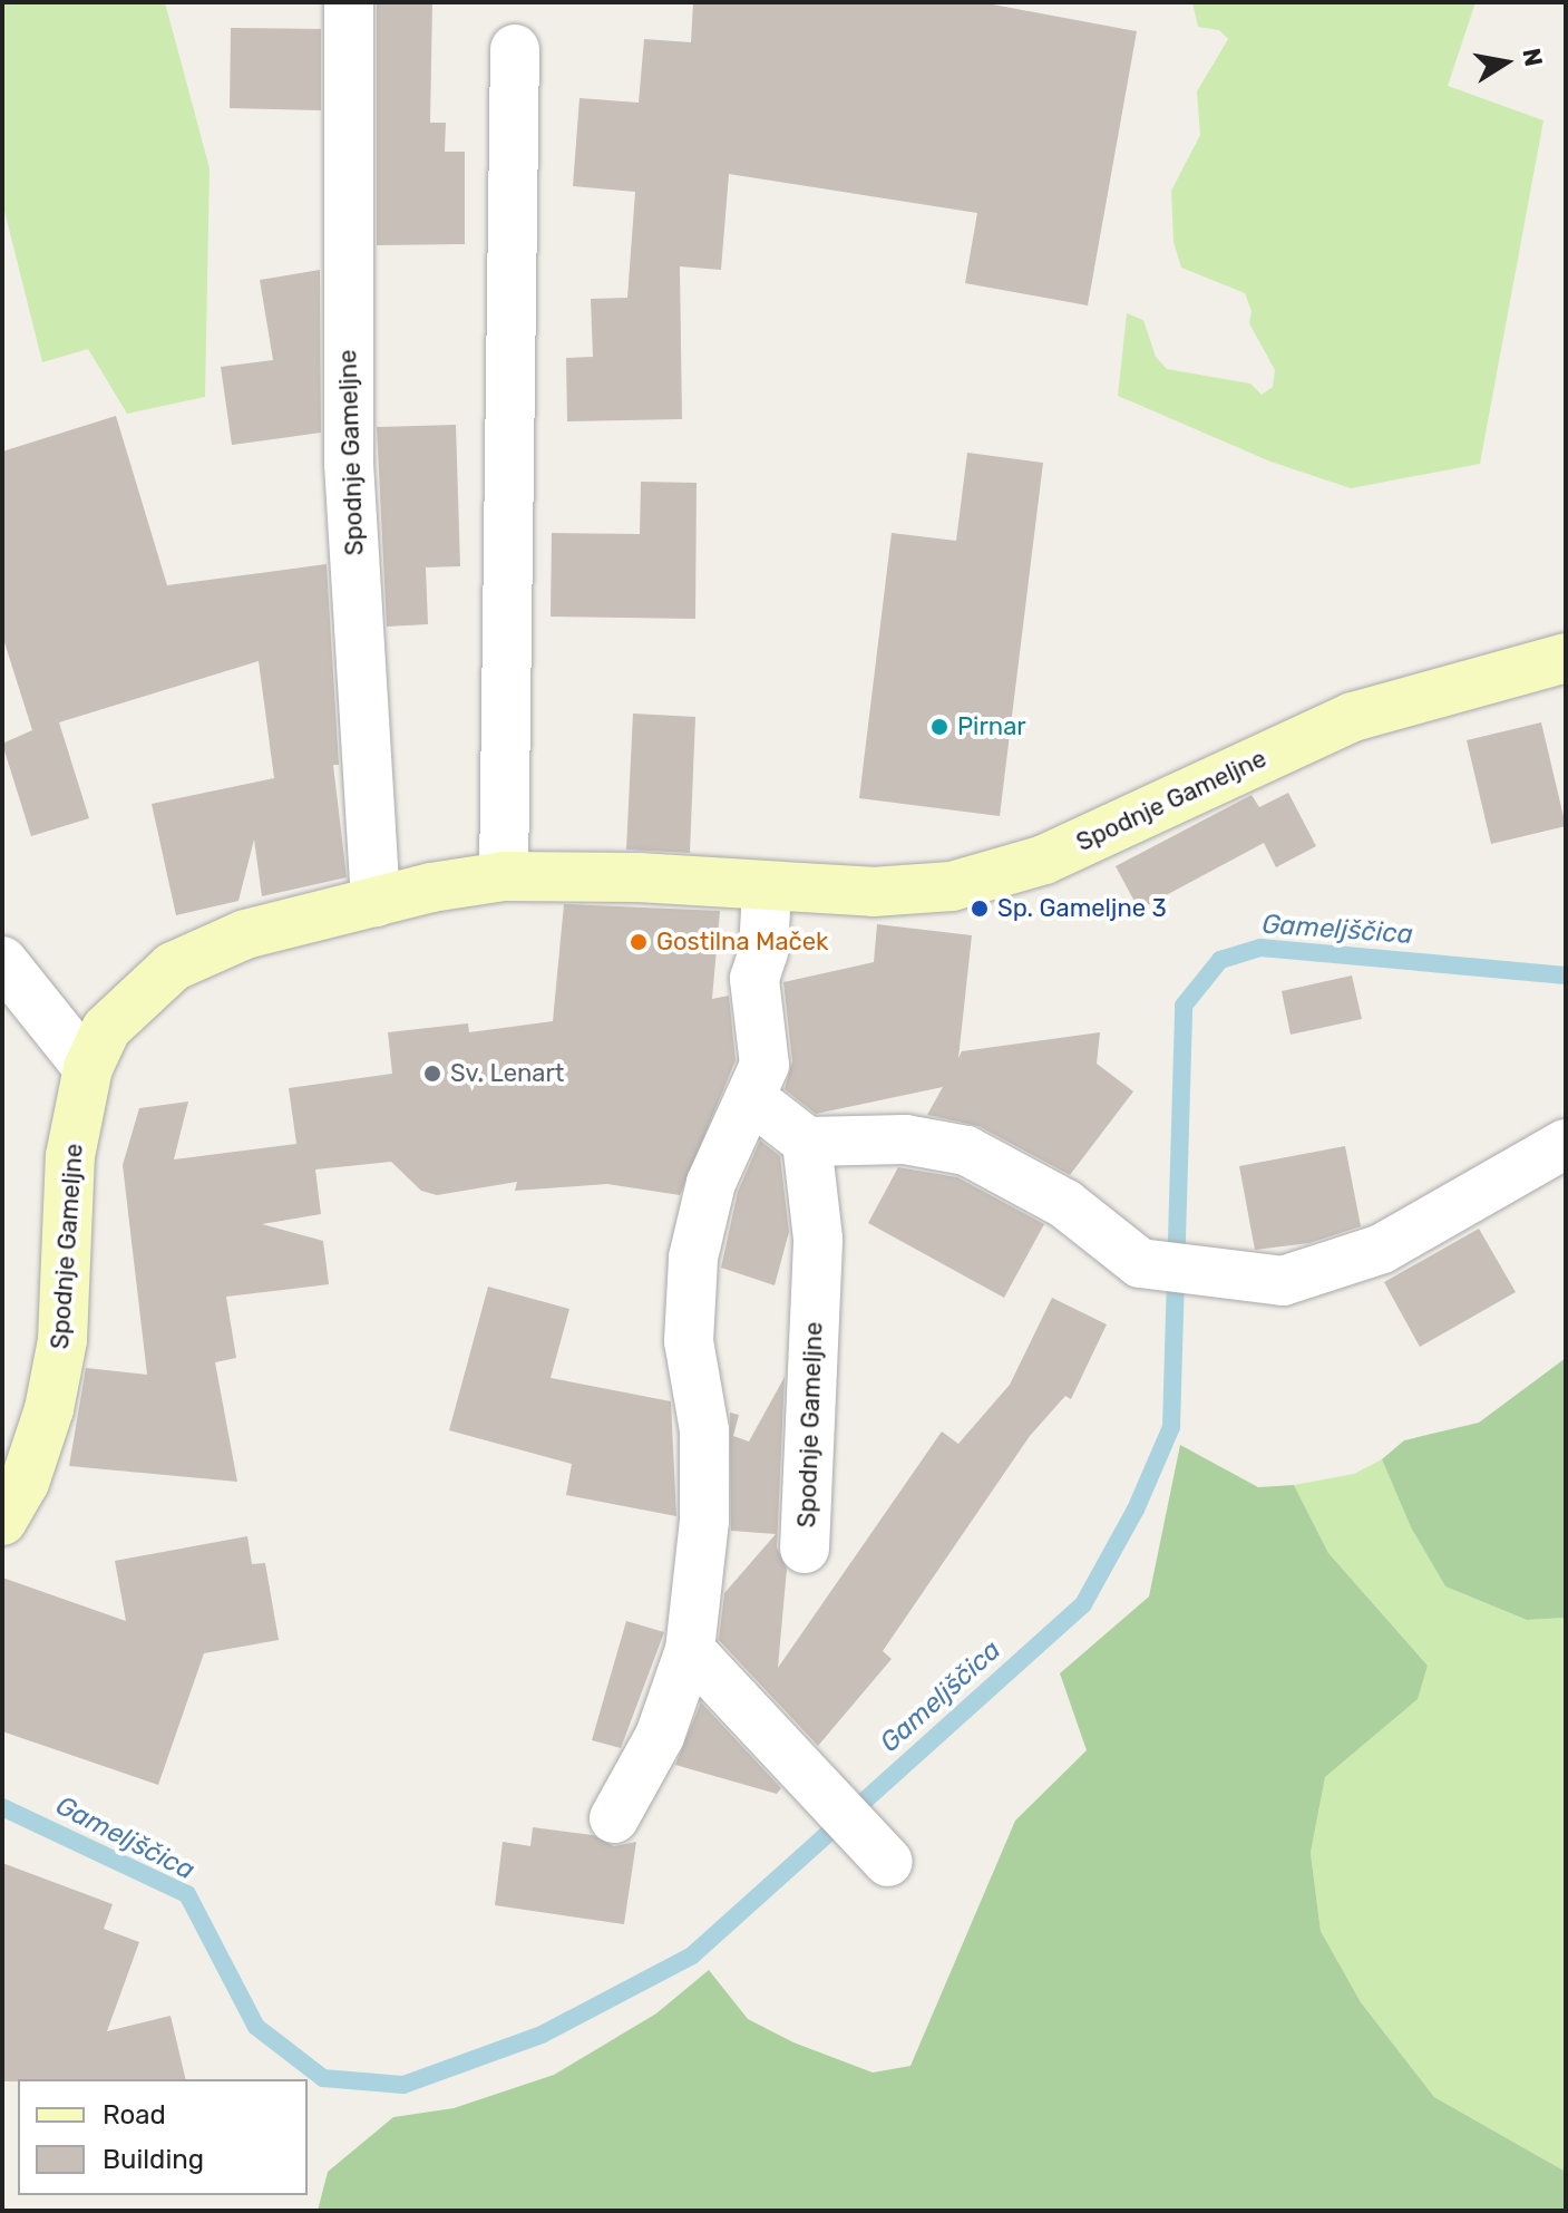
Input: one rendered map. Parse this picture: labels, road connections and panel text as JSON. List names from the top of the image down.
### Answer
{
  "streets": {
    "street": ["Spodnje Gameljne"]
  },
  "water": ["Gameljščica"],
  "places": [
    "Pirnar",
    "Sp. Gameljne 3",
    "Gostilna Maček",
    "Sv. Lenart"
  ],
  "legend": ["Road", "Building"],
  "north": "right"
}
